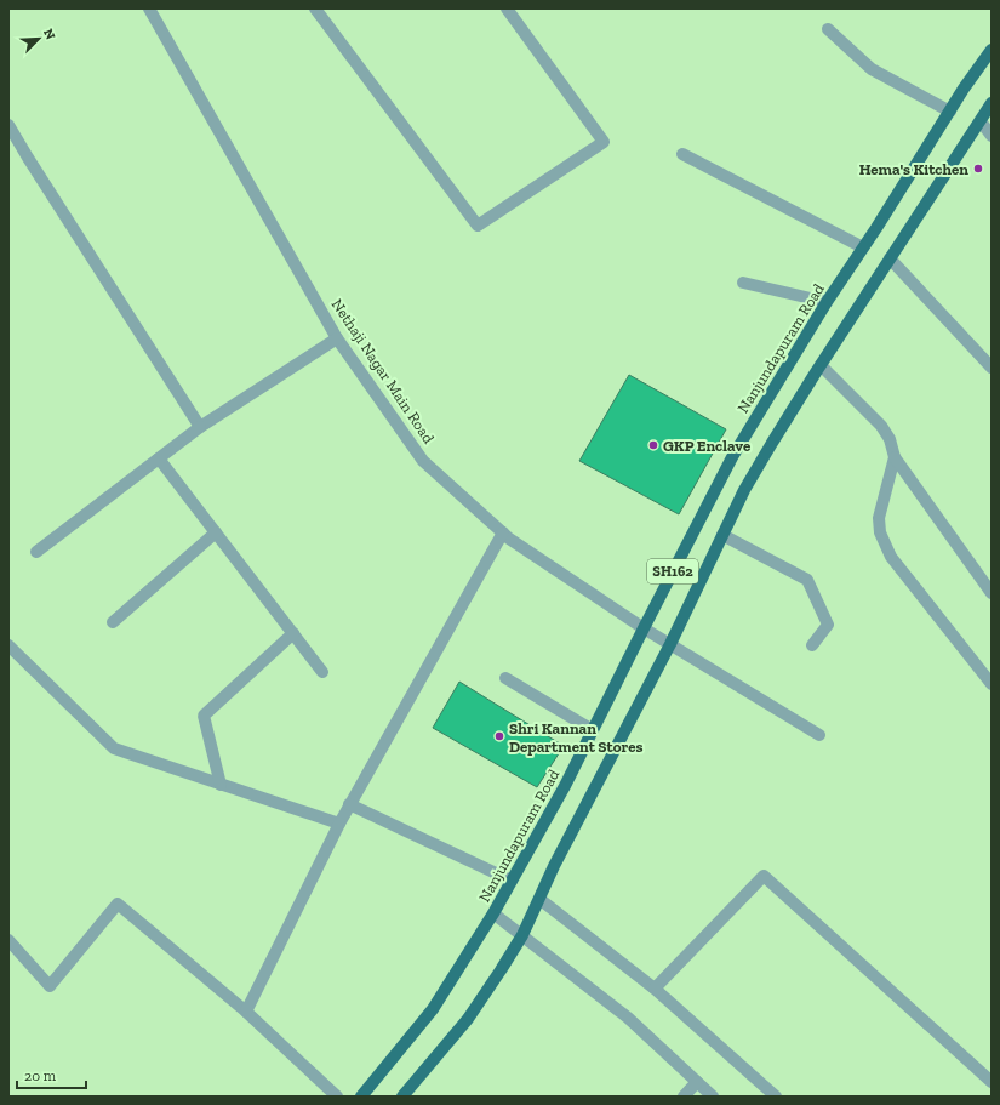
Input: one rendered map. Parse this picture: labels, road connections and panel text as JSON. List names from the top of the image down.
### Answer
{
  "streets": {
    "main road": ["Nanjundapuram Road", "SH162"],
    "street": ["Nethaji Nagar Main Road"]
  },
  "crossings": [
    ["Nanjundapuram Road", "Nethaji Nagar Main Road"],
    ["Nethaji Nagar Main Road", "SH162"]
  ],
  "places": ["Hema's Kitchen", "GKP Enclave", "Shri Kannan Department Stores"],
  "scale_bar": "20 m",
  "north": "top right"
}
